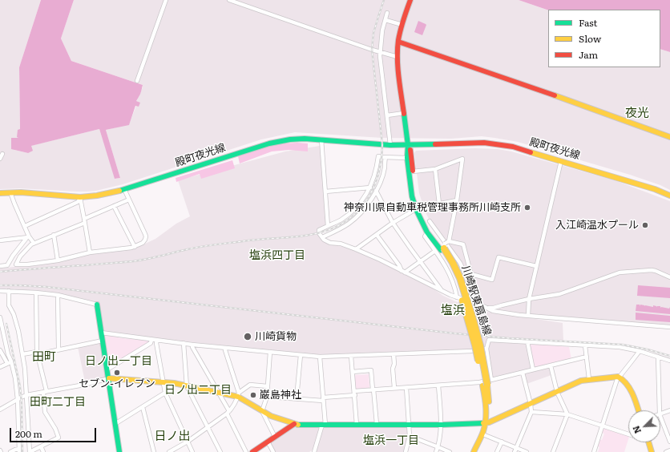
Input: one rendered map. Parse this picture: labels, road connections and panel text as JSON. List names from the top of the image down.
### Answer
{
  "streets": {
    "main road": ["殿町夜光線", "川崎駅東扇島線"]
  },
  "crossings": [
    ["殿町夜光線", "川崎駅東扇島線"]
  ],
  "districts": [
    "夜光",
    "塩浜四丁目",
    "塩浜",
    "田町",
    "日ノ出一丁目",
    "日ノ出二丁目",
    "田町二丁目",
    "日ノ出",
    "塩浜一丁目"
  ],
  "places": [
    "神奈川県自動車税管理事務所川崎支所",
    "入江崎温水プール",
    "川崎貨物",
    "セブン-イレブン",
    "巌島神社"
  ],
  "legend": ["Fast", "Slow", "Jam"],
  "scale_bar": "200 m",
  "north": "bottom left"
}
